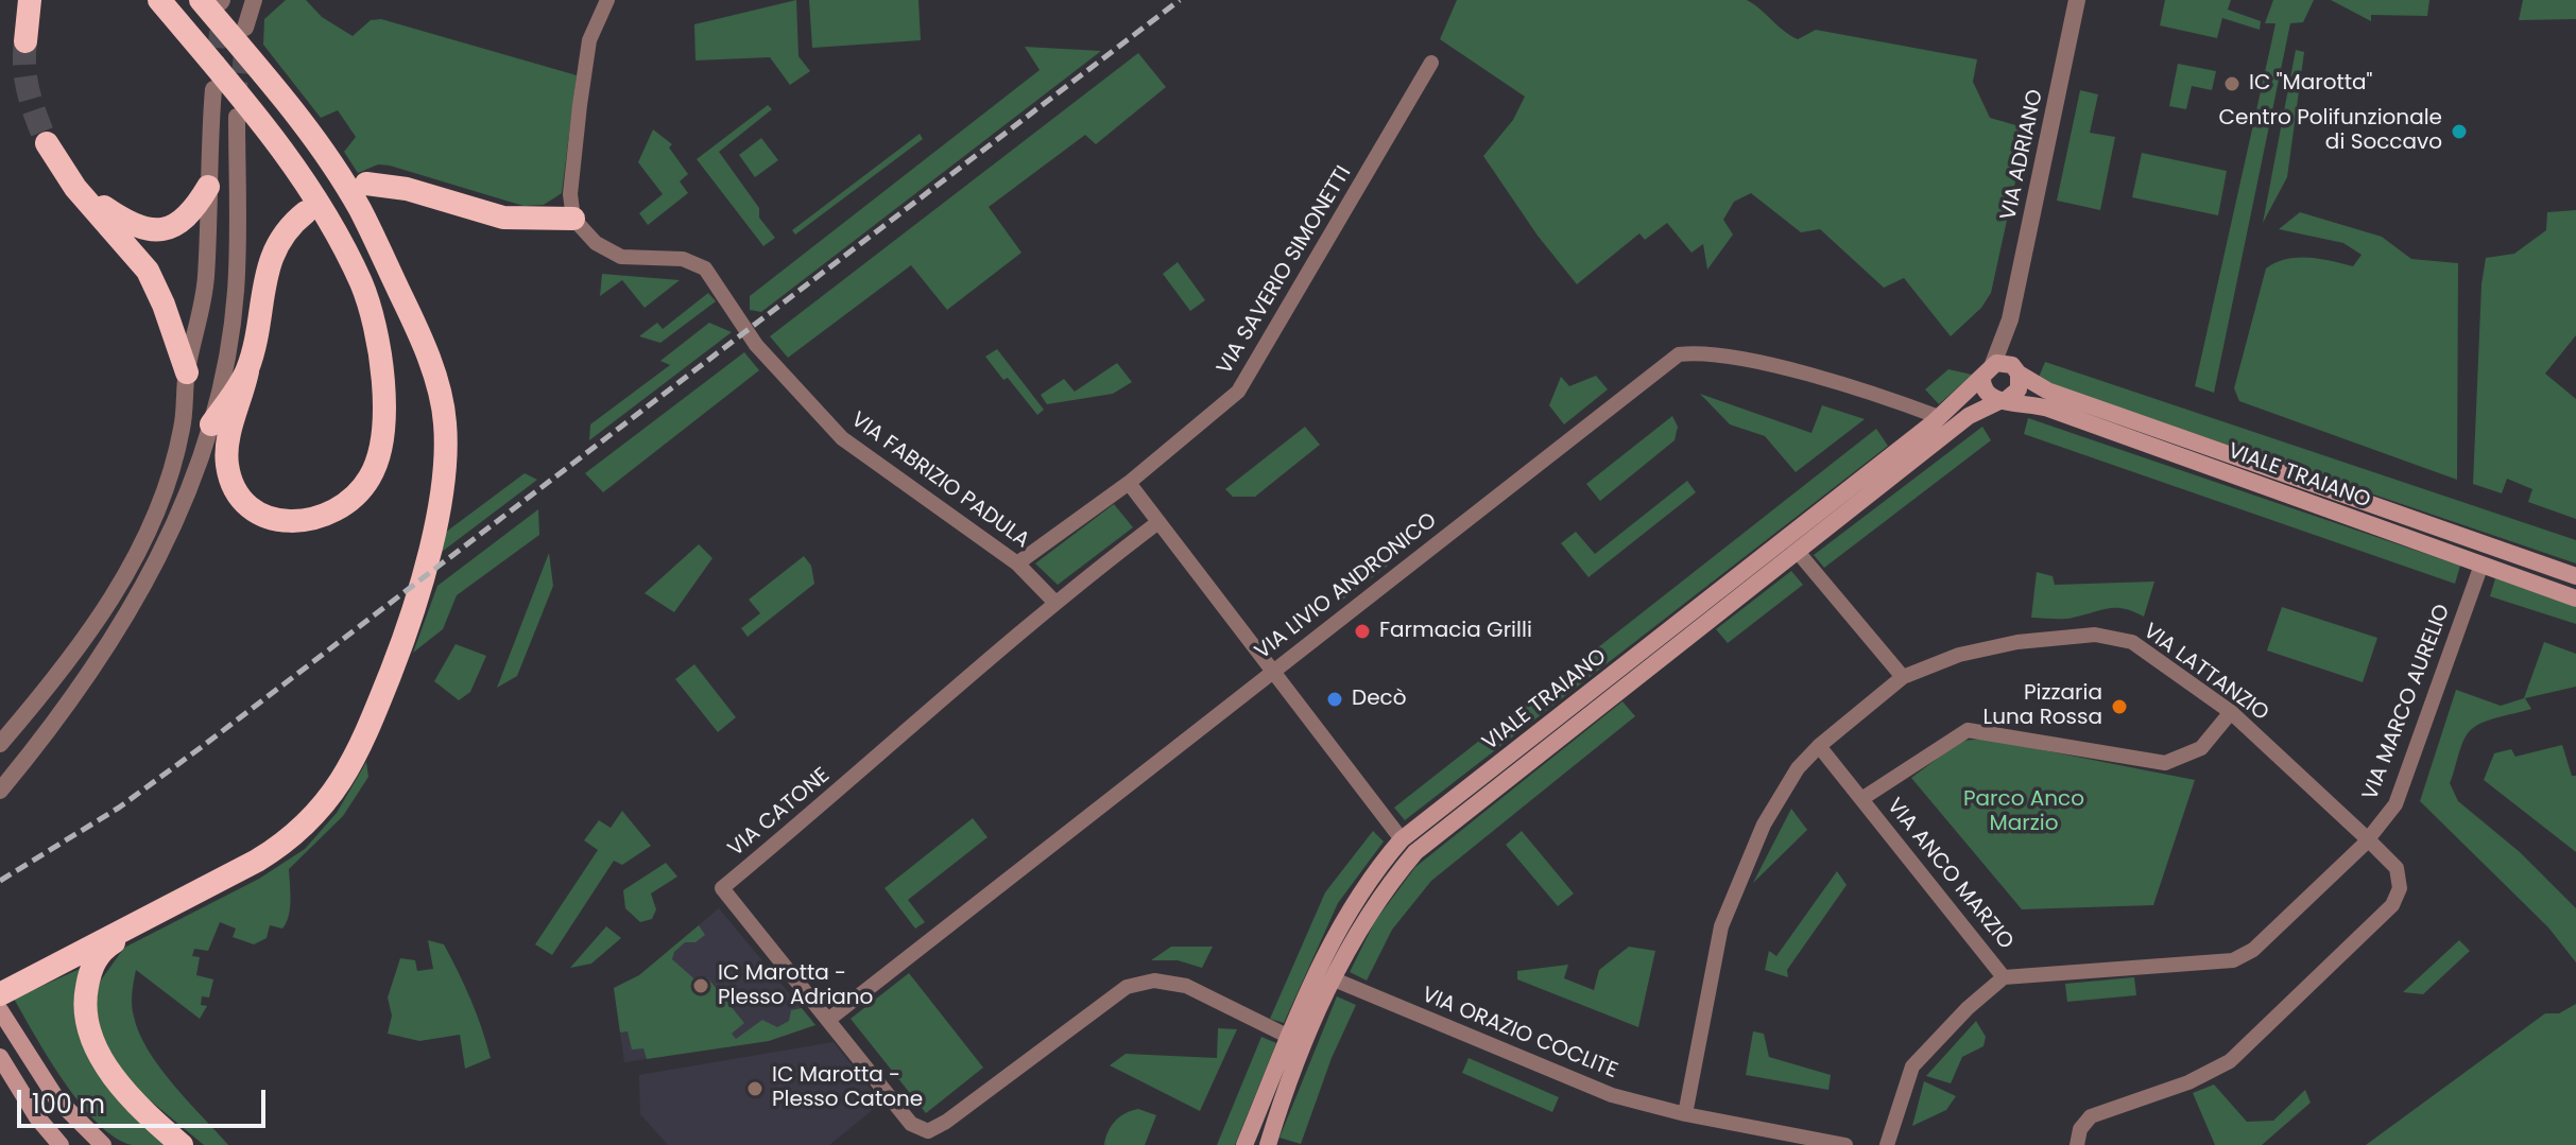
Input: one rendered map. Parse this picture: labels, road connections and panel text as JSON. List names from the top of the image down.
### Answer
{
  "streets": {
    "main road": ["VIALE TRAIANO"],
    "street": [
      "VIA ADRIANO",
      "VIA SAVERIO SIMONETTI",
      "VIA FABRIZIO PADULA",
      "VIA LIVIO ANDRONICO",
      "VIA LATTANZIO",
      "VIA MARCO AURELIO",
      "VIA CATONE",
      "VIA ANCO MARZIO",
      "VIA ORAZIO COCLITE"
    ]
  },
  "crossings": [
    ["VIA ADRIANO", "VIALE TRAIANO"],
    ["VIA SAVERIO SIMONETTI", "VIA FABRIZIO PADULA"],
    ["VIALE TRAIANO", "VIA LIVIO ANDRONICO"],
    ["VIALE TRAIANO", "VIA MARCO AURELIO"],
    ["VIALE TRAIANO", "VIA CATONE"],
    ["VIALE TRAIANO", "VIA ORAZIO COCLITE"],
    ["VIA FABRIZIO PADULA", "VIA CATONE"],
    ["VIA LIVIO ANDRONICO", "VIA CATONE"],
    ["VIA LATTANZIO", "VIA MARCO AURELIO"],
    ["VIA LATTANZIO", "VIA ANCO MARZIO"],
    ["VIA LATTANZIO", "VIA ORAZIO COCLITE"],
    ["VIA MARCO AURELIO", "VIA ANCO MARZIO"]
  ],
  "parks": ["Parco Anco Marzio"],
  "places": [
    "IC \"Marotta\"",
    "Centro Polifunzionale di Soccavo",
    "Farmacia Grilli",
    "Decò",
    "Pizzaria Luna Rossa",
    "IC Marotta - Plesso Adriano",
    "IC Marotta - Plesso Catone"
  ],
  "scale_bar": "100 m"
}
